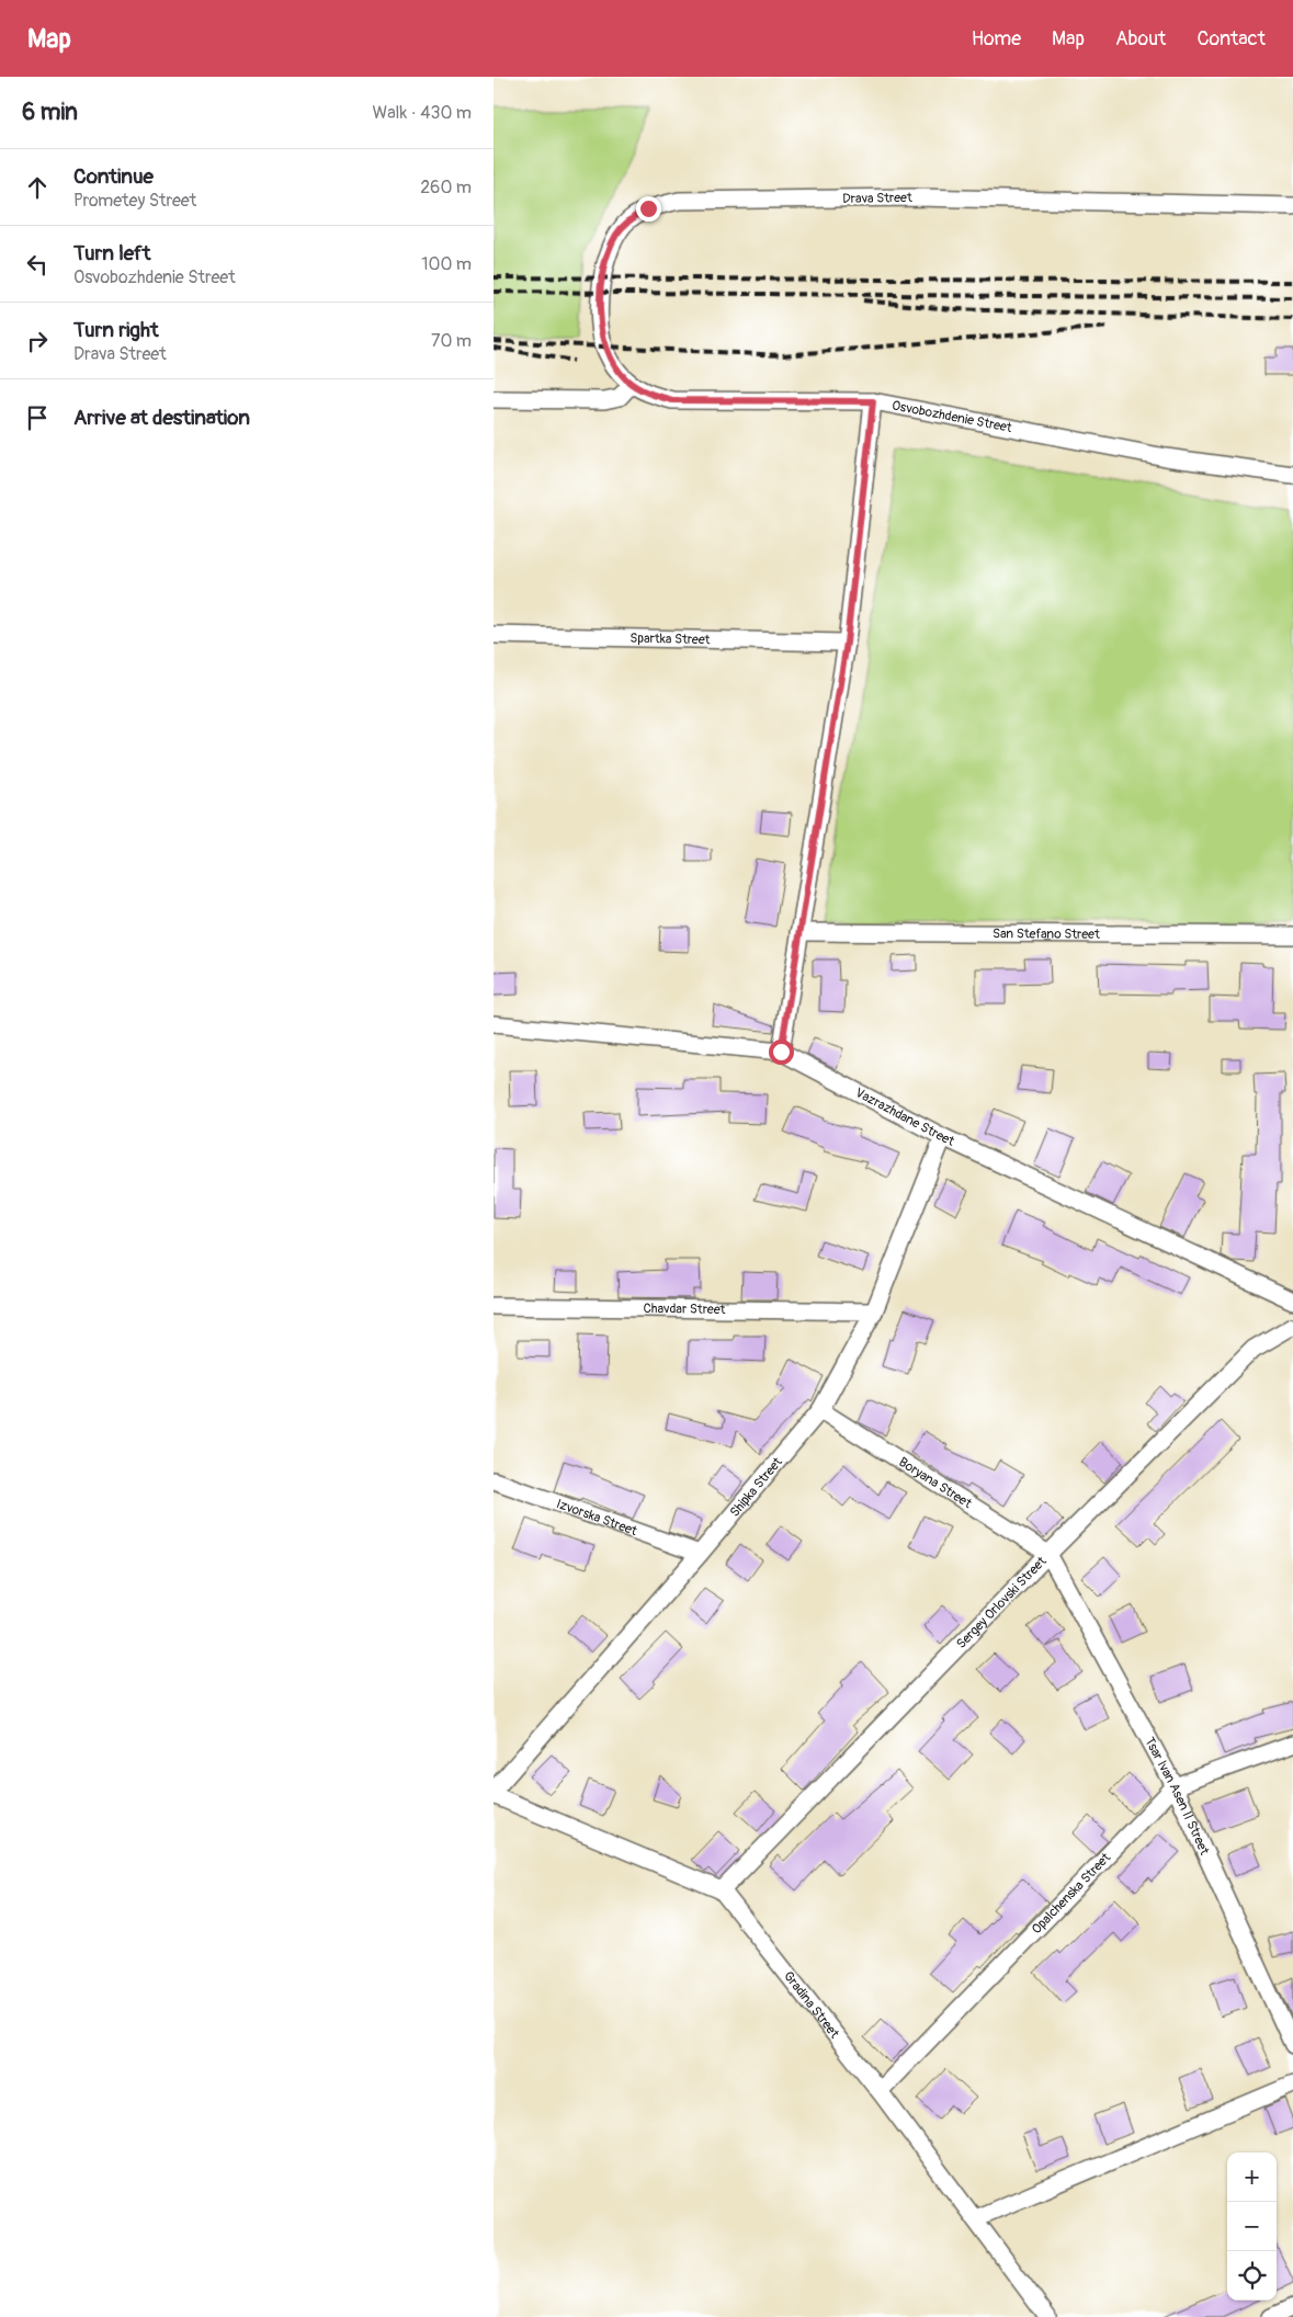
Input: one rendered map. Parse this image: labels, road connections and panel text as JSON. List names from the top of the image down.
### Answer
{
  "streets": {
    "street": [
      "Drava Street",
      "Osvobozhdenie Street",
      "Spartka Street",
      "San Stefano Street",
      "Vazrazhdane Street",
      "Chavdar Street",
      "Boryana Street",
      "Shipka Street",
      "Izvorska Street",
      "Sergey Orlovski Street",
      "Tsar Ivan Asen II Street",
      "Opalchenska Street",
      "Gradina Street"
    ]
  },
  "crossings": [
    ["Drava Street", "Osvobozhdenie Street"],
    ["Vazrazhdane Street", "Shipka Street"],
    ["Chavdar Street", "Shipka Street"],
    ["Boryana Street", "Shipka Street"],
    ["Boryana Street", "Sergey Orlovski Street"],
    ["Boryana Street", "Tsar Ivan Asen II Street"],
    ["Shipka Street", "Izvorska Street"],
    ["Shipka Street", "Gradina Street"],
    ["Sergey Orlovski Street", "Tsar Ivan Asen II Street"],
    ["Sergey Orlovski Street", "Gradina Street"],
    ["Tsar Ivan Asen II Street", "Opalchenska Street"],
    ["Opalchenska Street", "Gradina Street"]
  ],
  "page": {
    "header": "Map",
    "nav": [
      "Home",
      "Map",
      "About",
      "Contact"
    ],
    "heading": ["6 min", "Walk · 430 m"],
    "list": [
      ["Continue", "Prometey Street", "260 m"],
      ["Turn left", "Osvobozhdenie Street", "100 m"],
      ["Turn right", "Drava Street", "70 m"],
      "Arrive at destination"
    ],
    "map_buttons": ["+", "−"]
  }
}
